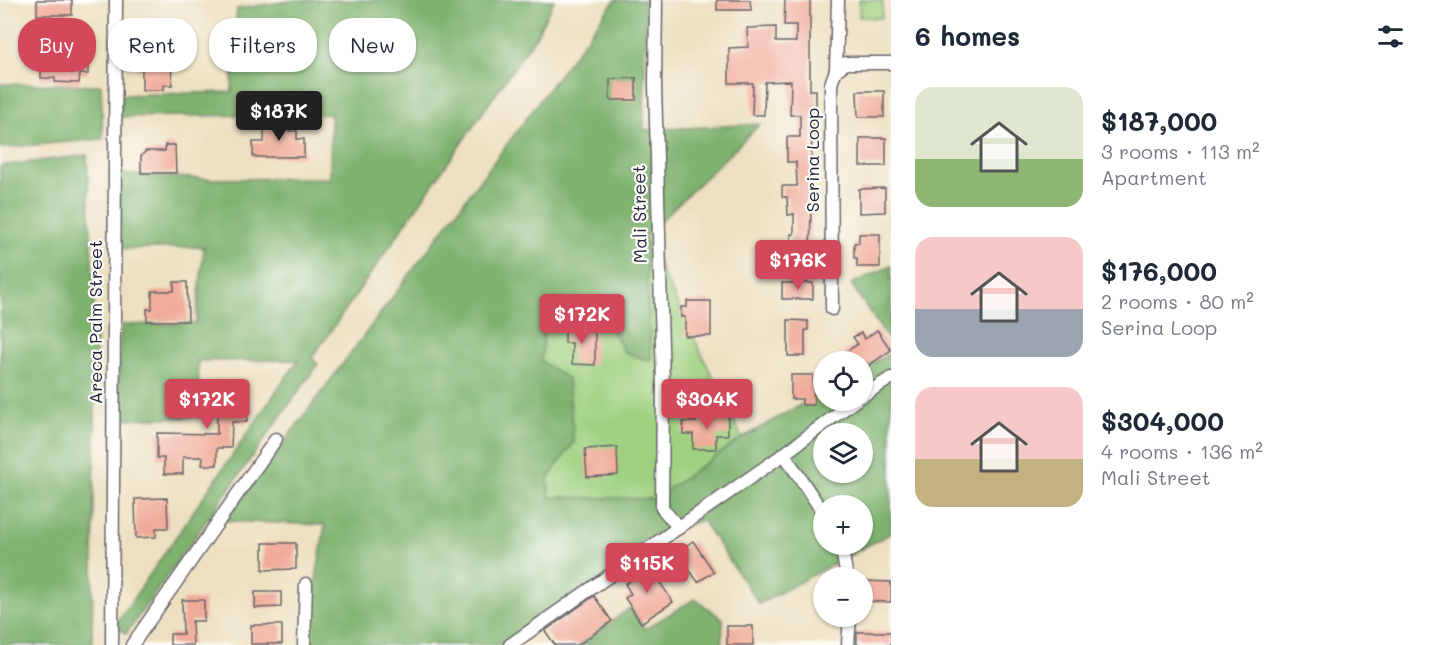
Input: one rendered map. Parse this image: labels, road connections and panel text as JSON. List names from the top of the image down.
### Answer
{
  "streets": {
    "street": ["Serina Loop", "Mali Street", "Areca Palm Street"]
  },
  "page": {
    "heading": "6 homes",
    "chip": [
      "Buy",
      "Rent",
      "Filters",
      "New"
    ],
    "list": [
      {
        "name": "$187,000",
        "note": "3 rooms · 113 m² · Apartment"
      },
      {
        "name": "$176,000",
        "note": "2 rooms · 80 m² · Serina Loop"
      },
      {
        "name": "$304,000",
        "note": "4 rooms · 136 m² · Mali Street"
      }
    ],
    "price": [
      "$187K",
      "$176K",
      "$172K",
      "$172K",
      "$304K",
      "$115K"
    ],
    "map_buttons": ["+", "−"]
  }
}
